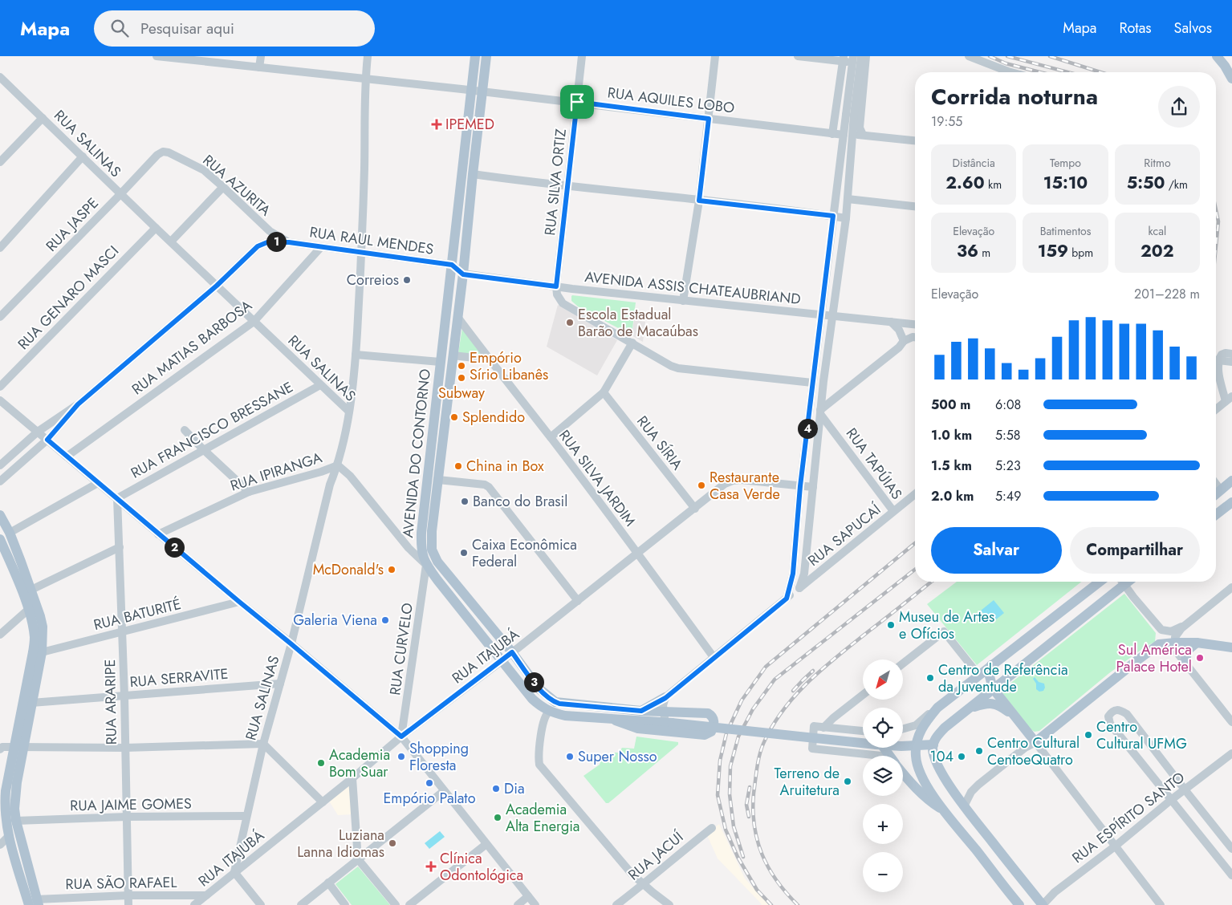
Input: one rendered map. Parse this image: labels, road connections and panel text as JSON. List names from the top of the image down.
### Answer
{
  "streets": {
    "main road": ["AVENIDA DO CONTORNO"],
    "street": [
      "RUA AQUILES LOBO",
      "RUA SALINAS",
      "RUA SILVA ORTIZ",
      "RUA AZURITA",
      "RUA JASPE",
      "RUA RAUL MENDES",
      "AVENIDA ASSIS CHATEAUBRIAND",
      "RUA GENARO MASCI",
      "RUA MATIAS BARBOSA",
      "RUA FRANCISCO BRESSANE",
      "RUA SÍRIA",
      "RUA TAPÚIAS",
      "RUA IPIRANGA",
      "RUA SILVA JARDIM",
      "RUA SAPUCAÍ",
      "RUA BATURITÉ",
      "RUA CURVELO",
      "RUA ITAJUBÁ",
      "RUA SERRAVITE",
      "RUA ARARIPE",
      "RUA JAIME GOMES",
      "RUA ESPÍRITO SANTO",
      "RUA JACUÍ",
      "RUA SÃO RAFAEL"
    ]
  },
  "crossings": [
    ["RUA AQUILES LOBO", "RUA SILVA ORTIZ"],
    ["RUA AQUILES LOBO", "AVENIDA DO CONTORNO"],
    ["RUA SALINAS", "RUA AZURITA"],
    ["RUA SALINAS", "RUA JASPE"],
    ["RUA SALINAS", "RUA GENARO MASCI"],
    ["RUA SALINAS", "RUA MATIAS BARBOSA"],
    ["RUA SALINAS", "RUA FRANCISCO BRESSANE"],
    ["RUA SALINAS", "RUA IPIRANGA"],
    ["RUA SALINAS", "RUA ITAJUBÁ"],
    ["RUA SALINAS", "RUA SERRAVITE"],
    ["RUA SALINAS", "RUA JAIME GOMES"],
    ["RUA SILVA ORTIZ", "AVENIDA ASSIS CHATEAUBRIAND"],
    ["RUA AZURITA", "RUA JASPE"],
    ["RUA AZURITA", "RUA RAUL MENDES"],
    ["RUA RAUL MENDES", "RUA MATIAS BARBOSA"],
    ["RUA RAUL MENDES", "AVENIDA DO CONTORNO"],
    ["AVENIDA ASSIS CHATEAUBRIAND", "AVENIDA DO CONTORNO"],
    ["RUA FRANCISCO BRESSANE", "RUA ARARIPE"],
    ["RUA SÍRIA", "RUA ITAJUBÁ"],
    ["AVENIDA DO CONTORNO", "RUA SILVA JARDIM"],
    ["AVENIDA DO CONTORNO", "RUA CURVELO"],
    ["AVENIDA DO CONTORNO", "RUA ITAJUBÁ"],
    ["RUA TAPÚIAS", "RUA SAPUCAÍ"],
    ["RUA SILVA JARDIM", "RUA SAPUCAÍ"],
    ["RUA SILVA JARDIM", "RUA ITAJUBÁ"],
    ["RUA BATURITÉ", "RUA ARARIPE"],
    ["RUA CURVELO", "RUA ITAJUBÁ"],
    ["RUA ITAJUBÁ", "RUA SÃO RAFAEL"],
    ["RUA SERRAVITE", "RUA ARARIPE"],
    ["RUA ARARIPE", "RUA JAIME GOMES"],
    ["RUA ARARIPE", "RUA SÃO RAFAEL"]
  ],
  "places": {
    "health": ["IPEMED", "Clínica Odontológica"],
    "other": [
      "Correios",
      "Escola Estadual Barão de Macaúbas",
      "Empório Sírio Libanês",
      "Subway",
      "Splendido",
      "China in Box",
      "Restaurante Casa Verde",
      "Banco do Brasil",
      "Caixa Econômica Federal",
      "McDonald's",
      "Galeria Viena",
      "Museu de Artes e Ofícios",
      "Sul América Palace Hotel",
      "Centro de Referência da Juventude",
      "Centro Cultural UFMG",
      "Centro Cultural CentoeQuatro",
      "Shopping Floresta",
      "Super Nosso",
      "104",
      "Academia Bom Suar",
      "Terreno de Aruitetura",
      "Empório Palato",
      "Dia",
      "Academia Alta Energia",
      "Luziana Lanna Idiomas"
    ]
  },
  "north": "bottom left",
  "page": {
    "header": "Mapa",
    "search": "Pesquisar aqui",
    "nav": ["Mapa", "Rotas", "Salvos"],
    "heading": ["Corrida noturna", "19:55"],
    "stats": [
      ["Distância", "2.60 km"],
      ["Tempo", "15:10"],
      ["Ritmo", "5:50 /km"],
      ["Elevação", "36 m"],
      ["Batimentos", "159 bpm"],
      ["kcal", "202"]
    ],
    "pins": [
      "1",
      "4",
      "2",
      "3"
    ],
    "chart": ["Elevação", "201–228 m"],
    "list": [
      {
        "name": "500 m",
        "note": "6:08"
      },
      {
        "name": "1.0 km",
        "note": "5:58"
      },
      {
        "name": "1.5 km",
        "note": "5:23"
      },
      {
        "name": "2.0 km",
        "note": "5:49"
      }
    ],
    "buttons": ["Salvar", "Compartilhar"],
    "map_buttons": ["+", "−"]
  }
}
